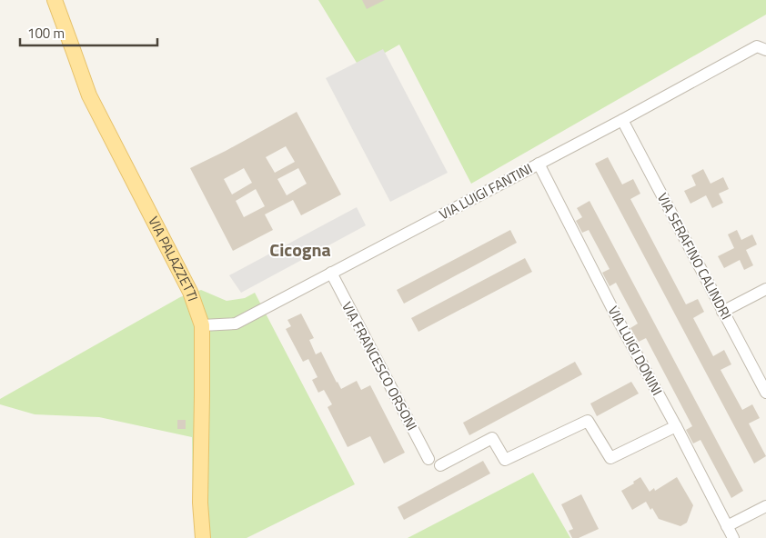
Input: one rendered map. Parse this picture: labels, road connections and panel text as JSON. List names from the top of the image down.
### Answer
{
  "streets": {
    "main road": ["VIA PALAZZETTI"],
    "street": [
      "VIA LUIGI FANTINI",
      "VIA SERAFINO CALINDRI",
      "VIA LUIGI DONINI",
      "VIA FRANCESCO ORSONI"
    ]
  },
  "crossings": [
    ["VIA LUIGI FANTINI", "VIA SERAFINO CALINDRI"],
    ["VIA LUIGI FANTINI", "VIA PALAZZETTI"],
    ["VIA LUIGI FANTINI", "VIA LUIGI DONINI"],
    ["VIA LUIGI FANTINI", "VIA FRANCESCO ORSONI"]
  ],
  "districts": ["Cicogna"],
  "scale_bar": "100 m"
}
